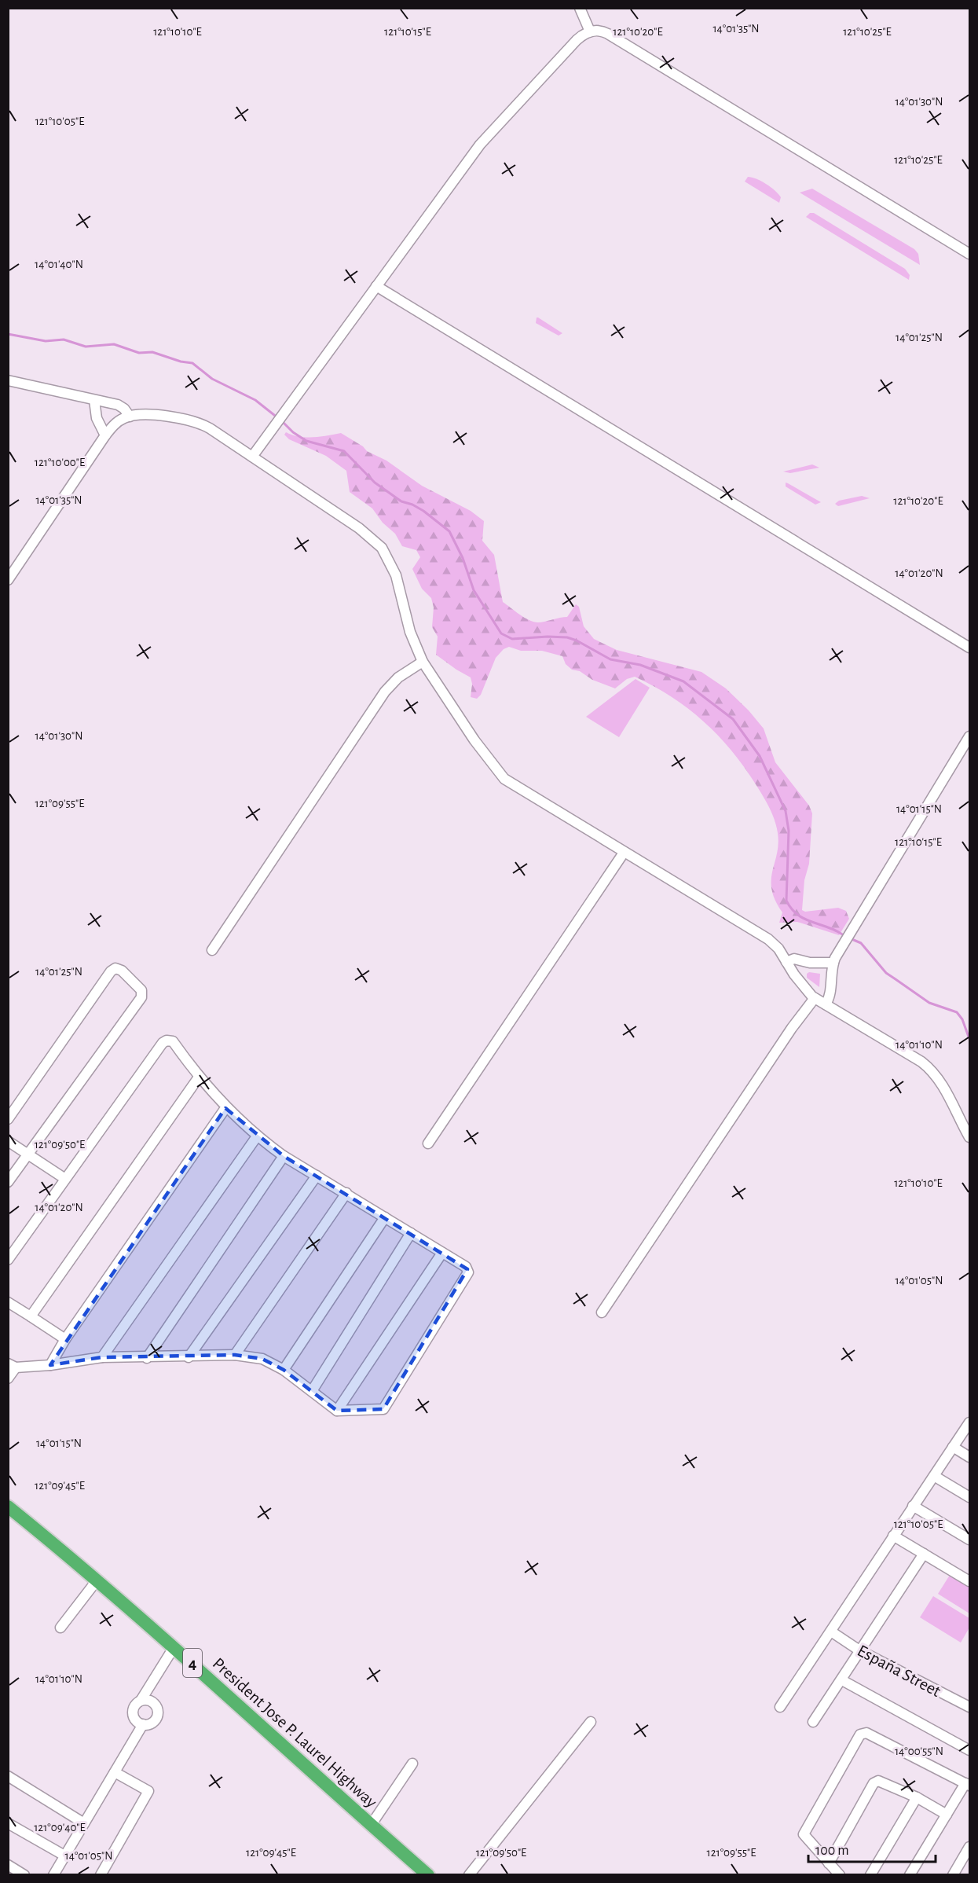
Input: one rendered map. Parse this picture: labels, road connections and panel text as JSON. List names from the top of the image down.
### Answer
{
  "streets": {
    "highway": ["4", "President Jose P. Laurel Highway"],
    "street": ["España Street"]
  },
  "scale_bar": "100 m",
  "coordinates": [
    "14°01'35\"N",
    "121°10'10\"E",
    "121°10'15\"E",
    "121°10'20\"E",
    "121°10'25\"E",
    "14°01'30\"N",
    "121°10'05\"E",
    "14°01'40\"N",
    "14°01'25\"N",
    "121°10'00\"E",
    "14°01'20\"N",
    "121°09'55\"E",
    "14°01'15\"N",
    "14°01'10\"N",
    "121°09'50\"E",
    "14°01'05\"N",
    "121°09'45\"E",
    "14°00'55\"N",
    "121°09'40\"E"
  ]
}
